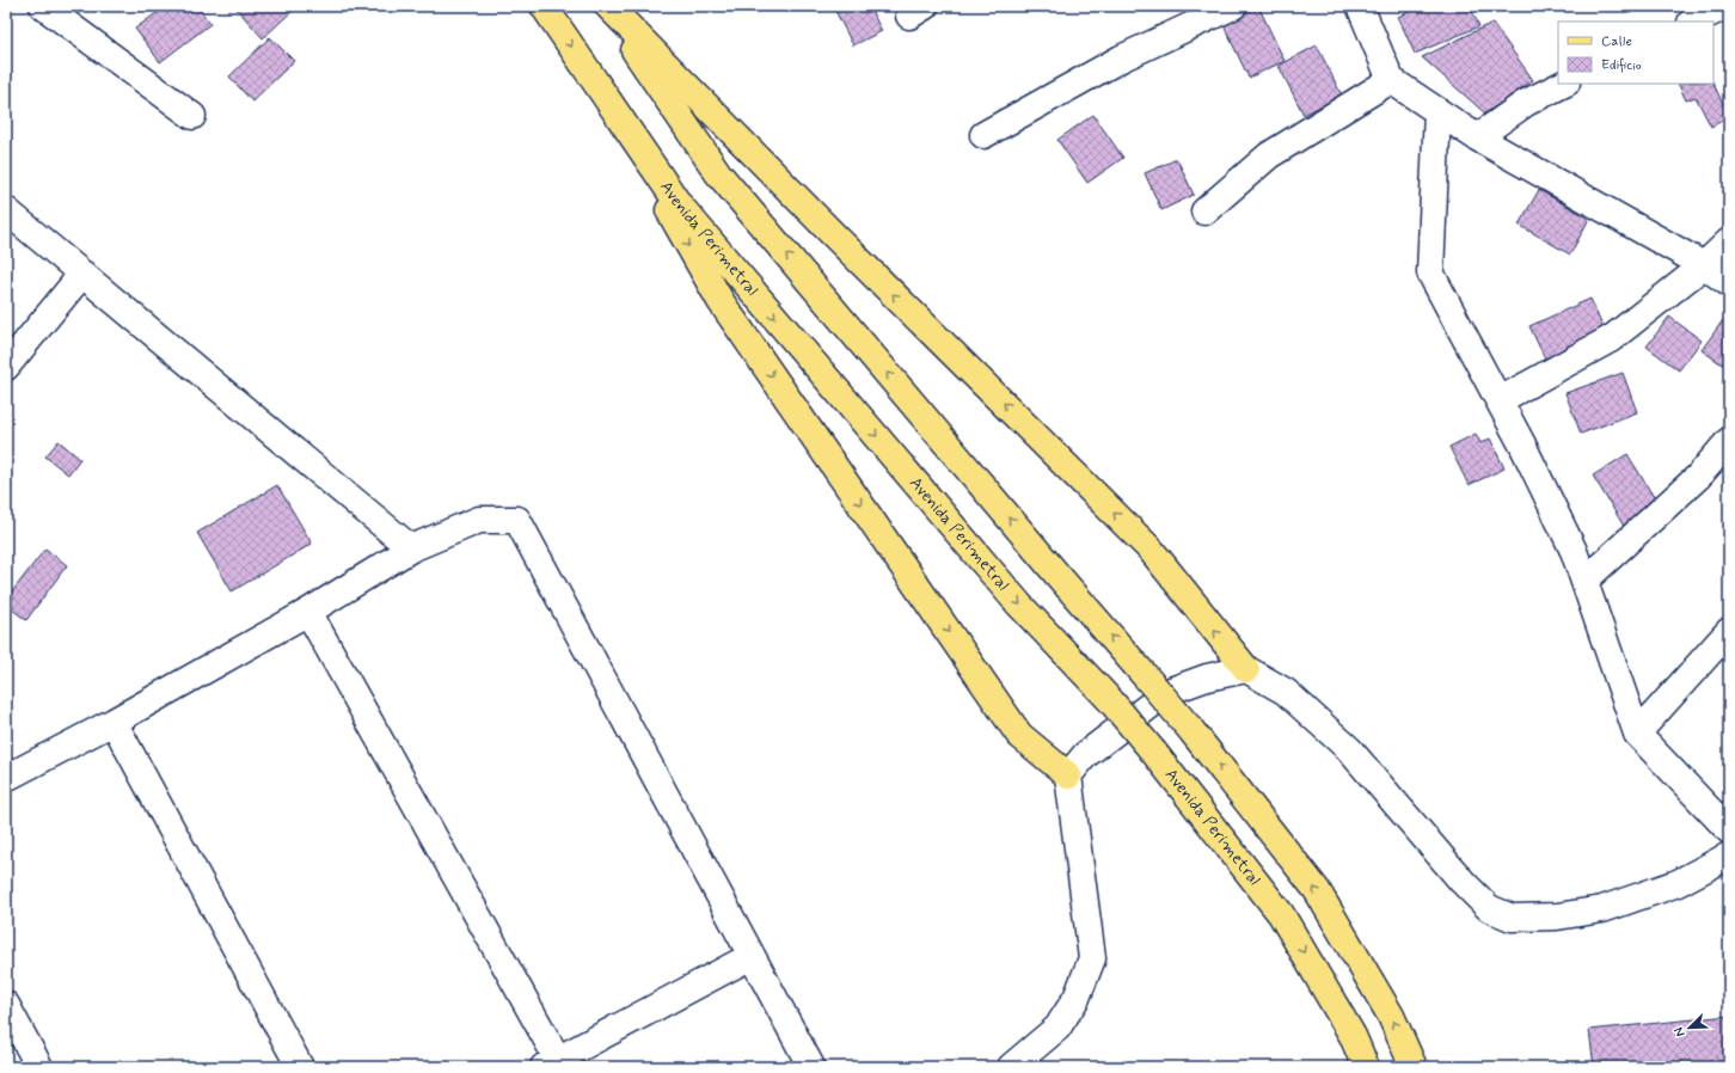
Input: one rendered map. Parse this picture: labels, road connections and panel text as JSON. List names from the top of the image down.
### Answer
{
  "streets": {
    "main road": ["Avenida Perimetral"]
  },
  "legend": ["Calle", "Edificio"],
  "north": "bottom left"
}
